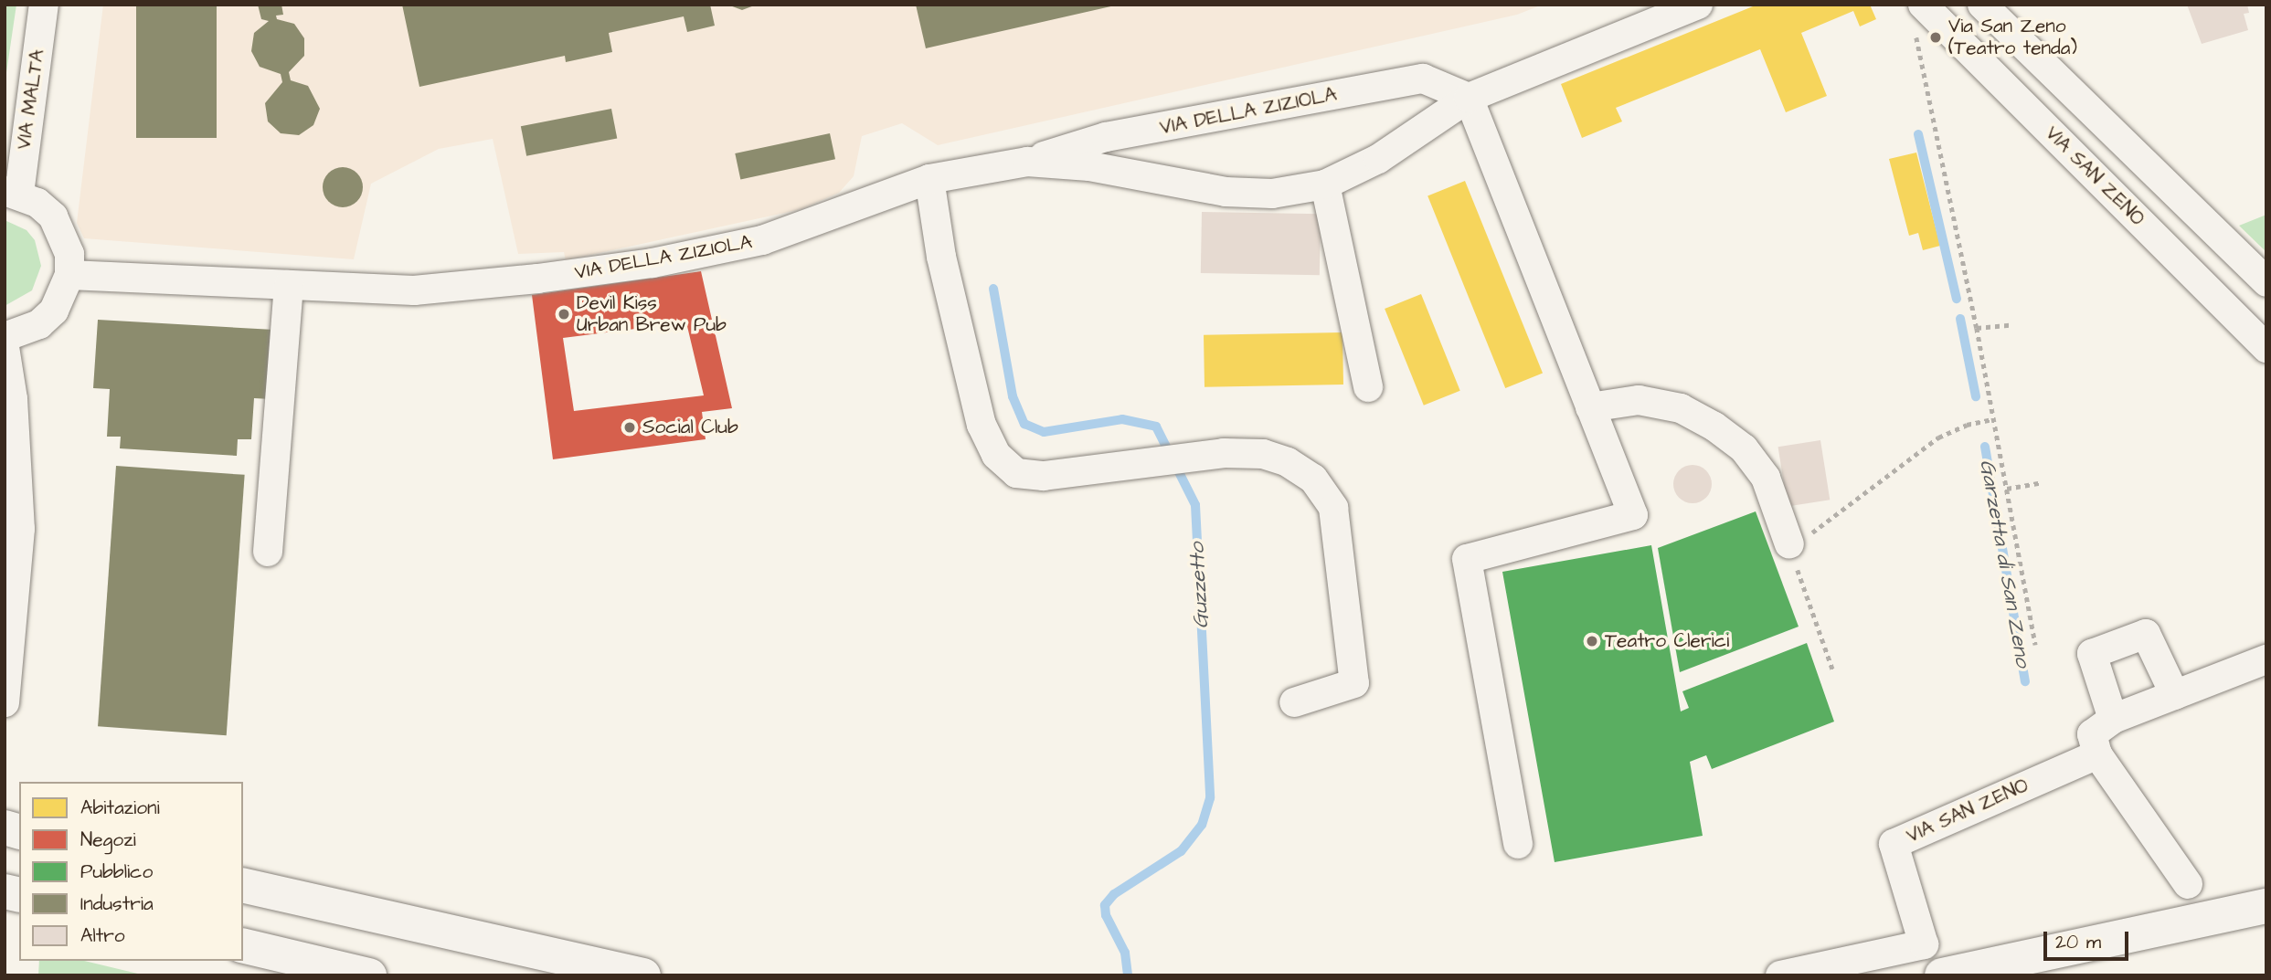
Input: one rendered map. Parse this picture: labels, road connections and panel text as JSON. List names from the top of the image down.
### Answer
{
  "streets": {
    "street": ["VIA MALTA", "VIA DELLA ZIZIOLA", "VIA SAN ZENO"]
  },
  "crossings": [
    ["VIA MALTA", "VIA DELLA ZIZIOLA"]
  ],
  "water": ["Garzetta di San Zeno", "Guzzetto"],
  "places": [
    "Via San Zeno (Teatro tenda)",
    "Devil Kiss Urban Brew Pub",
    "Social Club",
    "Teatro Clerici"
  ],
  "legend": [
    "Abitazioni",
    "Negozi",
    "Pubblico",
    "Industria",
    "Altro"
  ],
  "scale_bar": "20 m"
}
